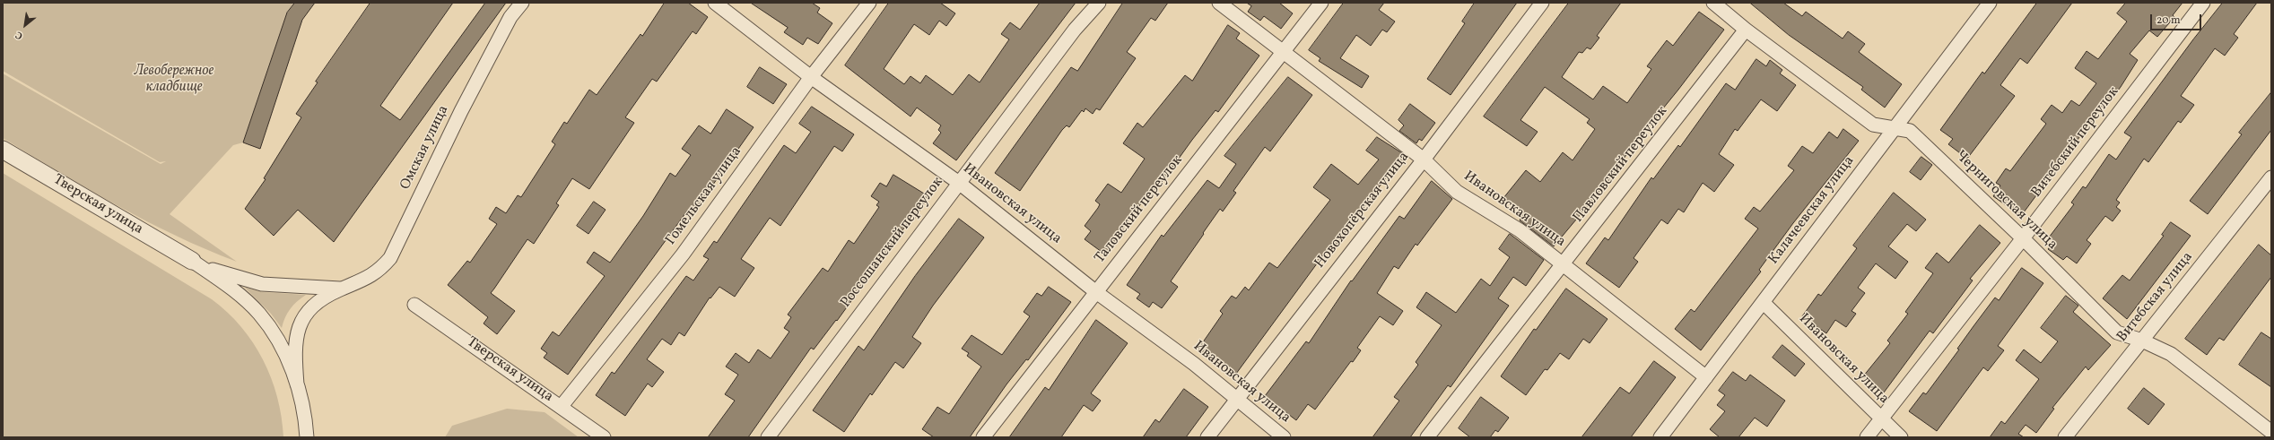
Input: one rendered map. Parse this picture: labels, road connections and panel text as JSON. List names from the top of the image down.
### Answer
{
  "streets": {
    "street": [
      "Витебский переулок",
      "Омская улица",
      "Павловский переулок",
      "Гомельская улица",
      "Черниговская улица",
      "Ивановская улица",
      "Тверская улица",
      "Таловский переулок",
      "Новохопёрская улица",
      "Калачеевская улица",
      "Россошанский переулок",
      "Витебская улица"
    ]
  },
  "crossings": [
    ["Витебский переулок", "Черниговская улица"],
    ["Витебский переулок", "Ивановская улица"],
    ["Павловский переулок", "Черниговская улица"],
    ["Павловский переулок", "Ивановская улица"],
    ["Гомельская улица", "Ивановская улица"],
    ["Гомельская улица", "Тверская улица"],
    ["Черниговская улица", "Калачеевская улица"],
    ["Черниговская улица", "Витебская улица"],
    ["Ивановская улица", "Таловский переулок"],
    ["Ивановская улица", "Новохопёрская улица"],
    ["Ивановская улица", "Калачеевская улица"],
    ["Ивановская улица", "Россошанский переулок"]
  ],
  "parks": ["Левобережное кладбище"],
  "scale_bar": "20 m",
  "north": "bottom left"
}
